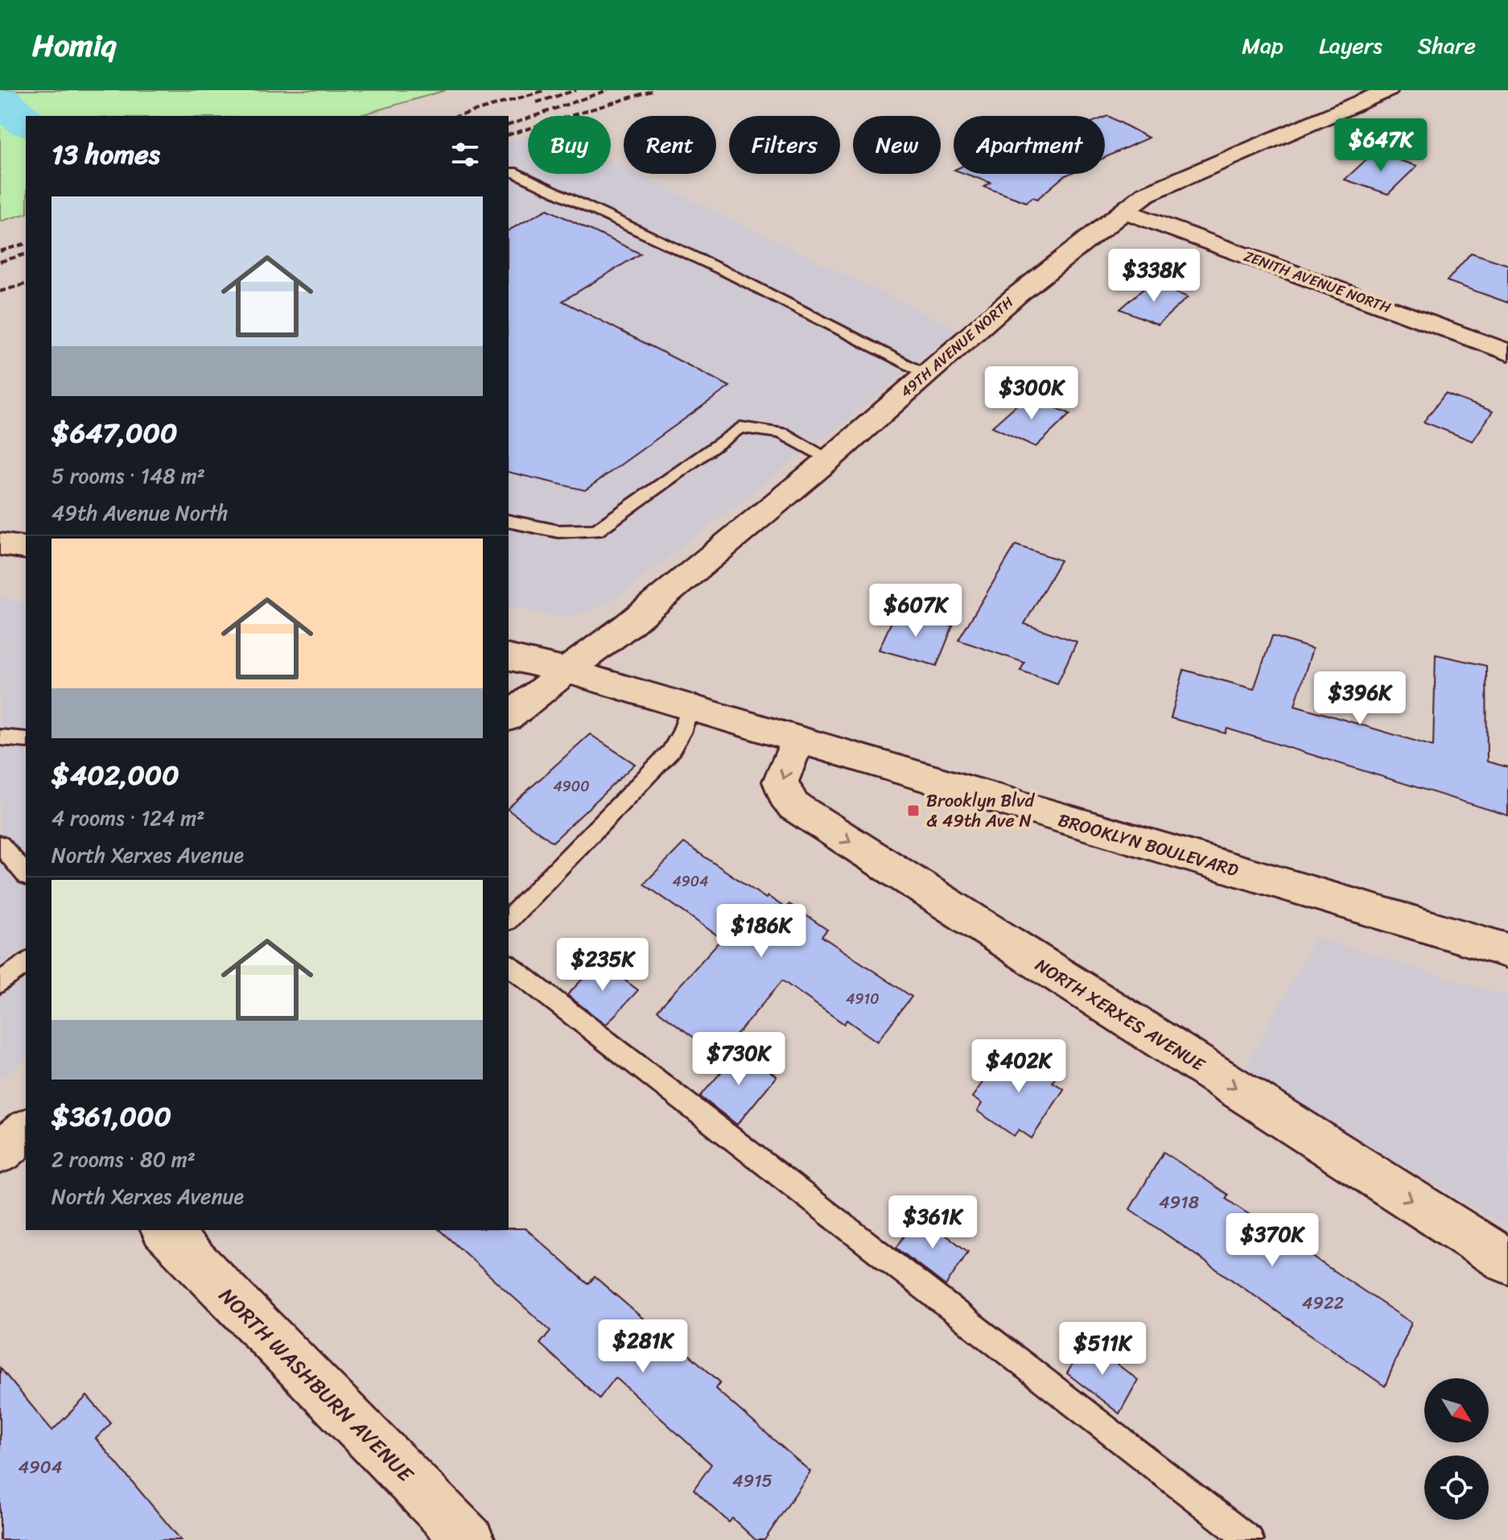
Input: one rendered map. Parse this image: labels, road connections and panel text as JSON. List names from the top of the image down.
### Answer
{
  "streets": {
    "street": [
      "ZENITH AVENUE NORTH",
      "49TH AVENUE NORTH",
      "BROOKLYN BOULEVARD",
      "NORTH XERXES AVENUE",
      "NORTH WASHBURN AVENUE"
    ]
  },
  "crossings": [
    ["ZENITH AVENUE NORTH", "49TH AVENUE NORTH"],
    ["49TH AVENUE NORTH", "BROOKLYN BOULEVARD"],
    ["BROOKLYN BOULEVARD", "NORTH XERXES AVENUE"]
  ],
  "one_way": ["NORTH XERXES AVENUE"],
  "places": {
    "transit": ["Brooklyn Blvd & 49th Ave N"]
  },
  "house_numbers": [
    "4900",
    "4904",
    "4910",
    "4918",
    "4922",
    "4904",
    "4915"
  ],
  "north": "bottom right",
  "page": {
    "header": "Homiq",
    "nav": ["Map", "Layers", "Share"],
    "chip": [
      "Buy",
      "Rent",
      "Filters",
      "New",
      "Apartment"
    ],
    "heading": "13 homes",
    "price": [
      "$647K",
      "$338K",
      "$300K",
      "$607K",
      "$396K",
      "$186K",
      "$235K",
      "$730K",
      "$402K",
      "$361K",
      "$370K",
      "$281K",
      "$511K"
    ],
    "list": [
      {
        "name": "$647,000",
        "note": "5 rooms · 148 m² · 49th Avenue North"
      },
      {
        "name": "$402,000",
        "note": "4 rooms · 124 m² · North Xerxes Avenue"
      },
      {
        "name": "$361,000",
        "note": "2 rooms · 80 m² · North Xerxes Avenue"
      }
    ]
  }
}
